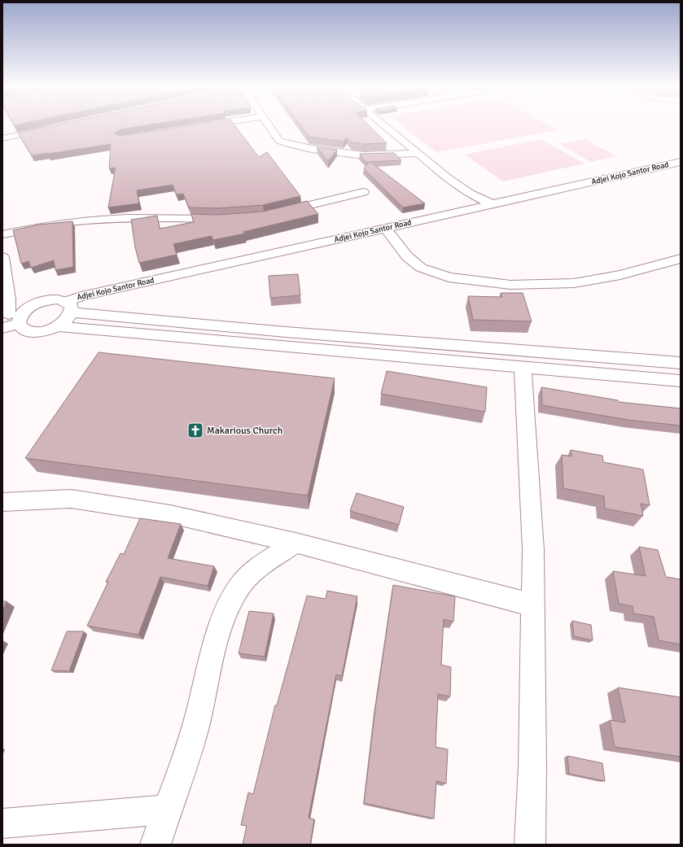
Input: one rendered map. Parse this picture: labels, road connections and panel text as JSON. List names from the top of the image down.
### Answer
{
  "streets": {
    "street": ["Adjei Kojo Santor Road"]
  },
  "places": {
    "church": ["Makarious Church"]
  }
}
